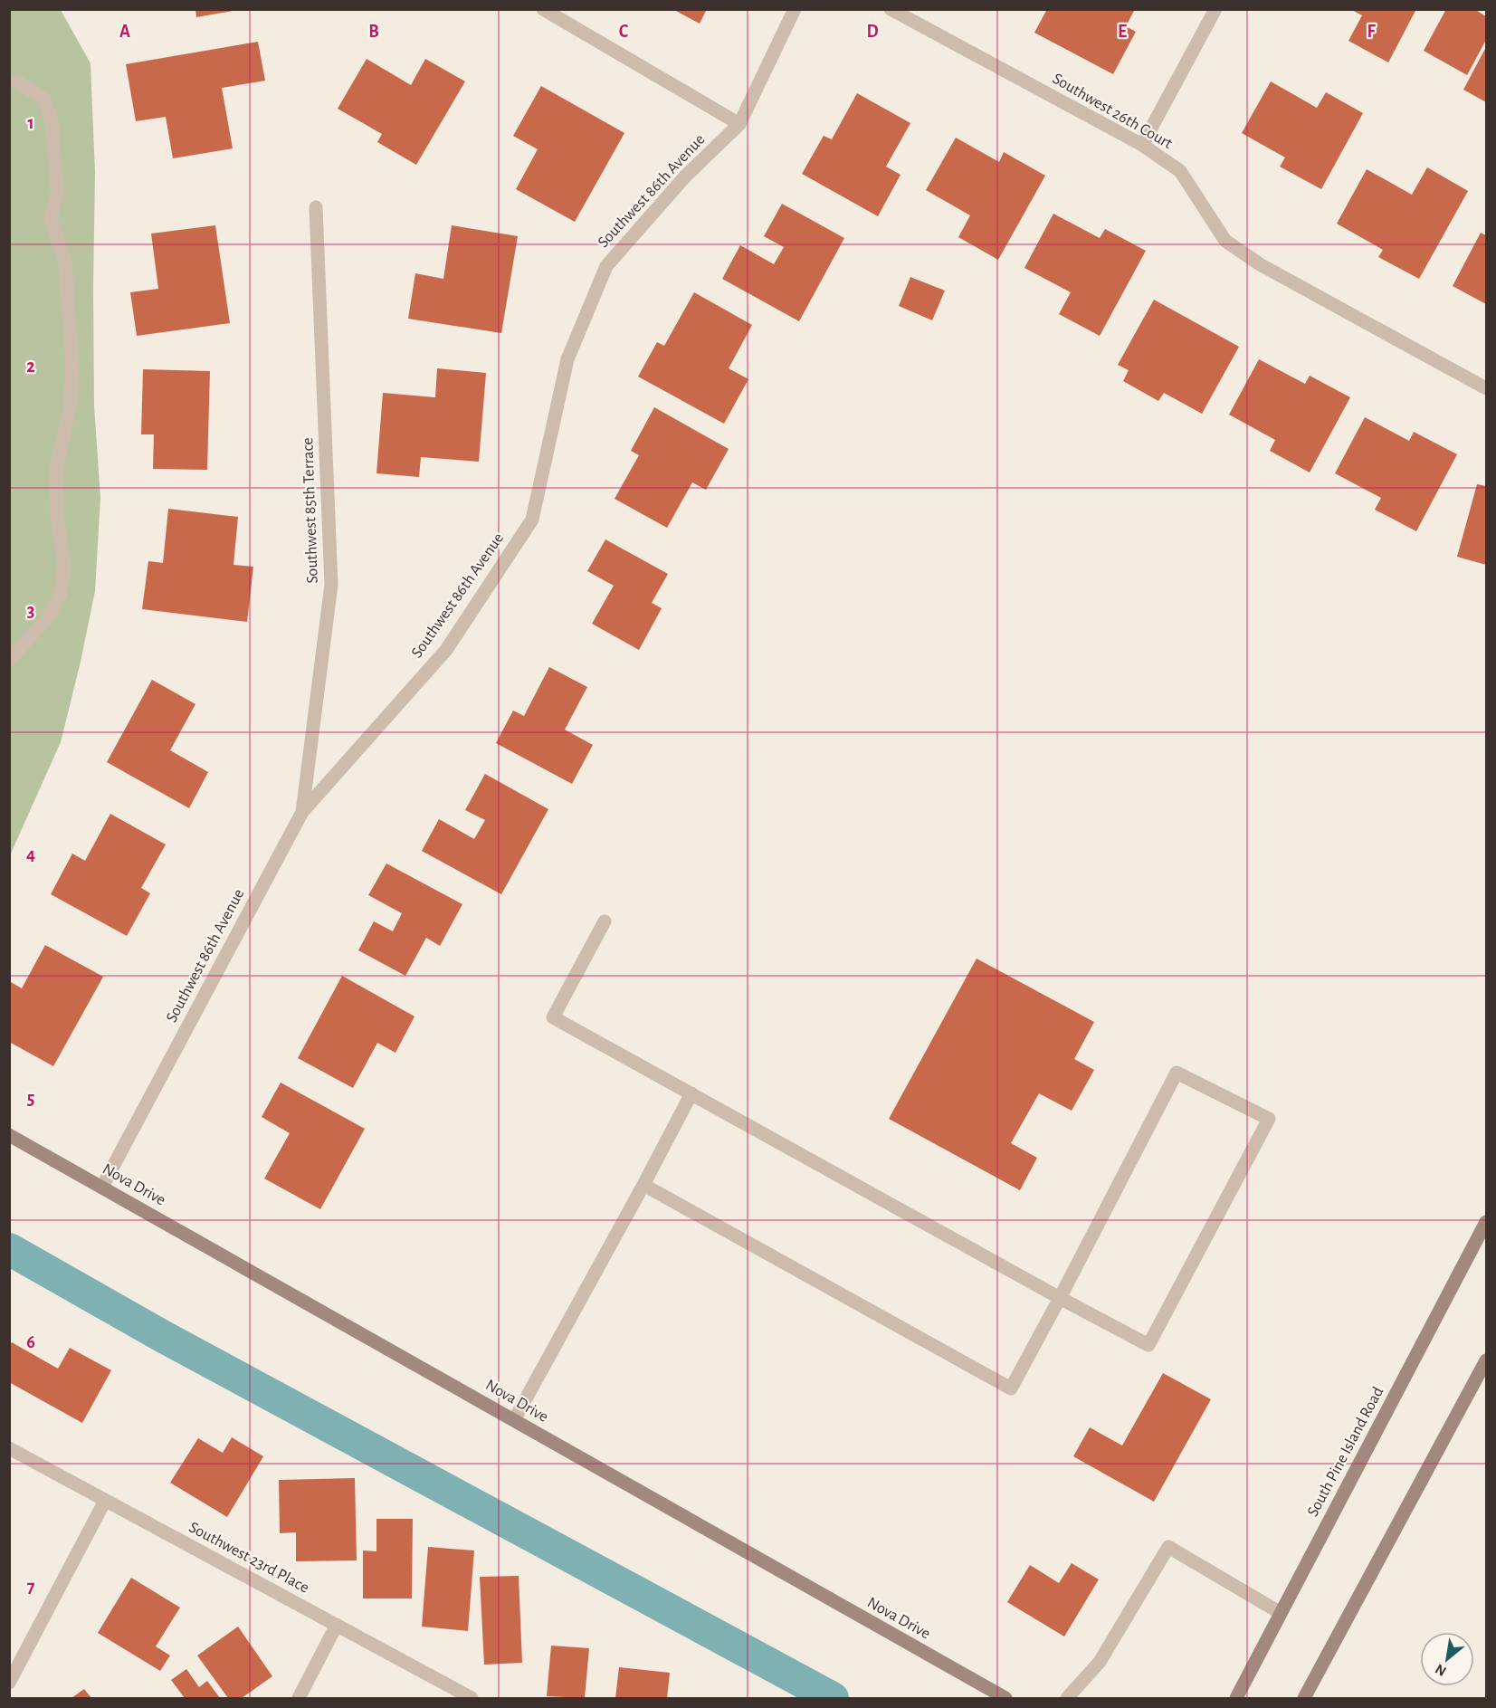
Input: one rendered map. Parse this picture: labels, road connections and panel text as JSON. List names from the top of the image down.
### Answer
{
  "streets": {
    "street": [
      "Southwest 26th Court",
      "Southwest 86th Avenue",
      "Southwest 85th Terrace",
      "Nova Drive",
      "South Pine Island Road",
      "Southwest 23rd Place"
    ]
  },
  "crossings": [
    ["Southwest 86th Avenue", "Southwest 85th Terrace"],
    ["Southwest 86th Avenue", "Nova Drive"]
  ],
  "north": "bottom left",
  "grid": {
    "columns": [
      "A",
      "B",
      "C",
      "D",
      "E",
      "F"
    ],
    "rows": [
      "1",
      "2",
      "3",
      "4",
      "5",
      "6",
      "7"
    ]
  }
}
